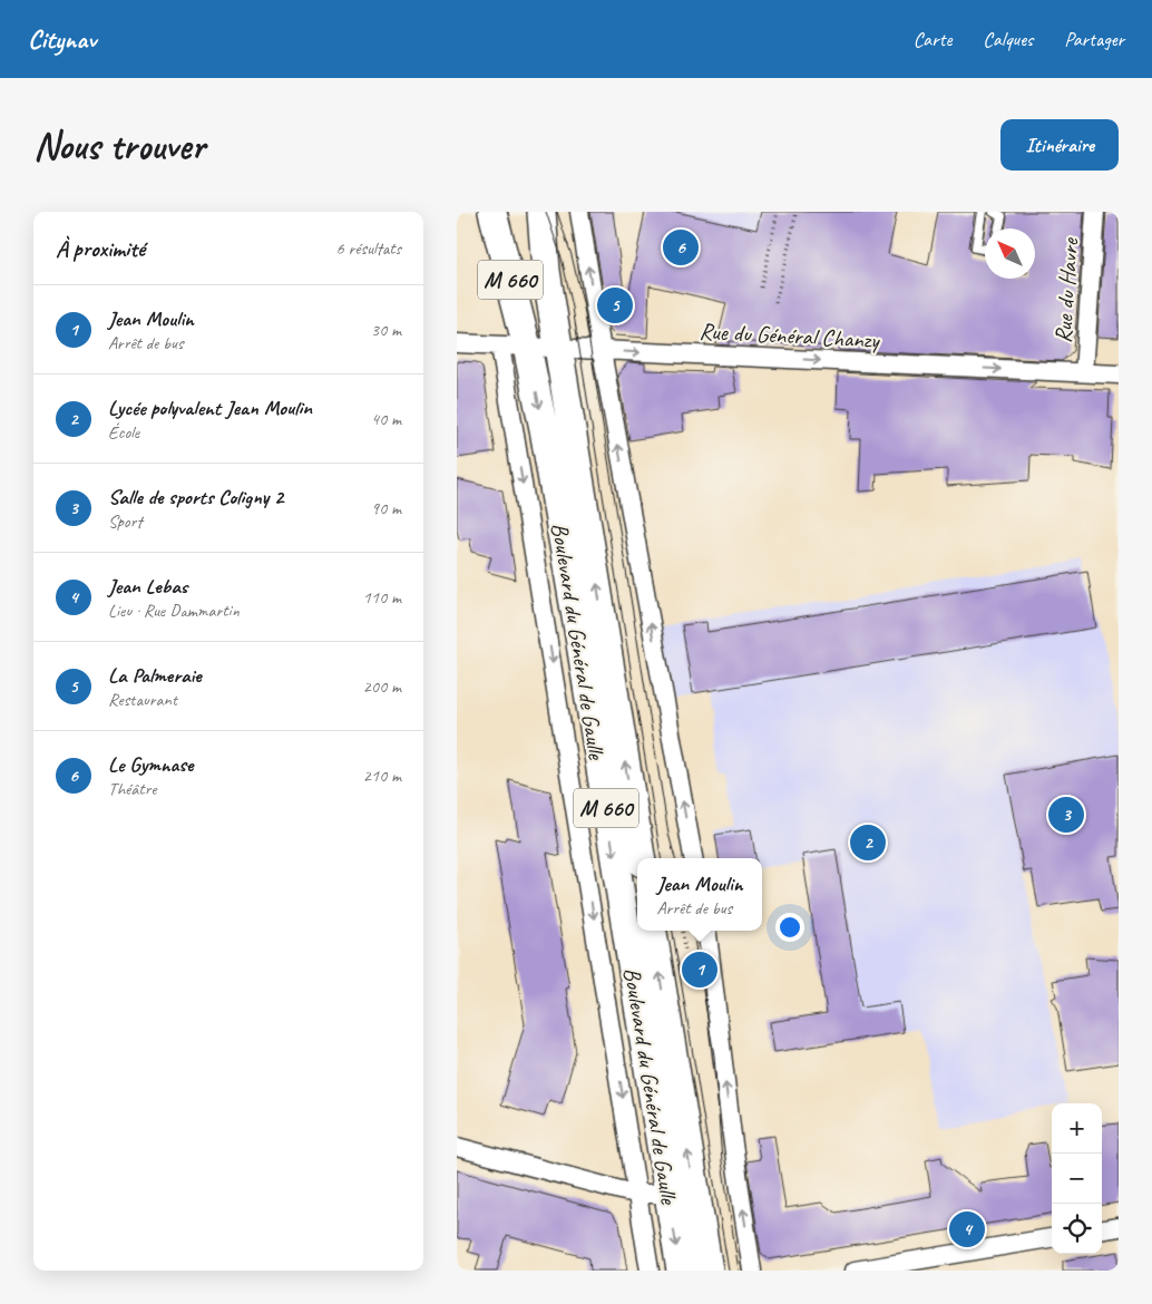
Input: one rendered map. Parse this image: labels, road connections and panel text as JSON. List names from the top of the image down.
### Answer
{
  "streets": {
    "main road": ["M 660", "Boulevard du Général de Gaulle"],
    "street": ["Rue du Havre", "Rue du Général Chanzy"]
  },
  "crossings": [
    ["Rue du Havre", "Rue du Général Chanzy"],
    ["Rue du Général Chanzy", "Boulevard du Général de Gaulle"]
  ],
  "one_way": ["Rue du Général Chanzy"],
  "north": "top left",
  "page": {
    "header": "Citynav",
    "nav": ["Carte", "Calques", "Partager"],
    "buttons": "Itinéraire",
    "title": "Nous trouver",
    "heading": ["À proximité", "6 résultats"],
    "pins": [
      "6",
      "5",
      "3",
      "2",
      "1",
      "4"
    ],
    "list": [
      {
        "mark": "1",
        "name": "Jean Moulin",
        "note": "Arrêt de bus",
        "value": "30 m"
      },
      {
        "mark": "2",
        "name": "Lycée polyvalent Jean Moulin",
        "note": "École",
        "value": "40 m"
      },
      {
        "mark": "3",
        "name": "Salle de sports Coligny 2",
        "note": "Sport",
        "value": "90 m"
      },
      {
        "mark": "4",
        "name": "Jean Lebas",
        "note": "Lieu · Rue Dammartin",
        "value": "110 m"
      },
      {
        "mark": "5",
        "name": "La Palmeraie",
        "note": "Restaurant",
        "value": "200 m"
      },
      {
        "mark": "6",
        "name": "Le Gymnase",
        "note": "Théâtre",
        "value": "210 m"
      }
    ],
    "popup": ["Jean Moulin", "Arrêt de bus"],
    "map_buttons": ["+", "−"]
  }
}
